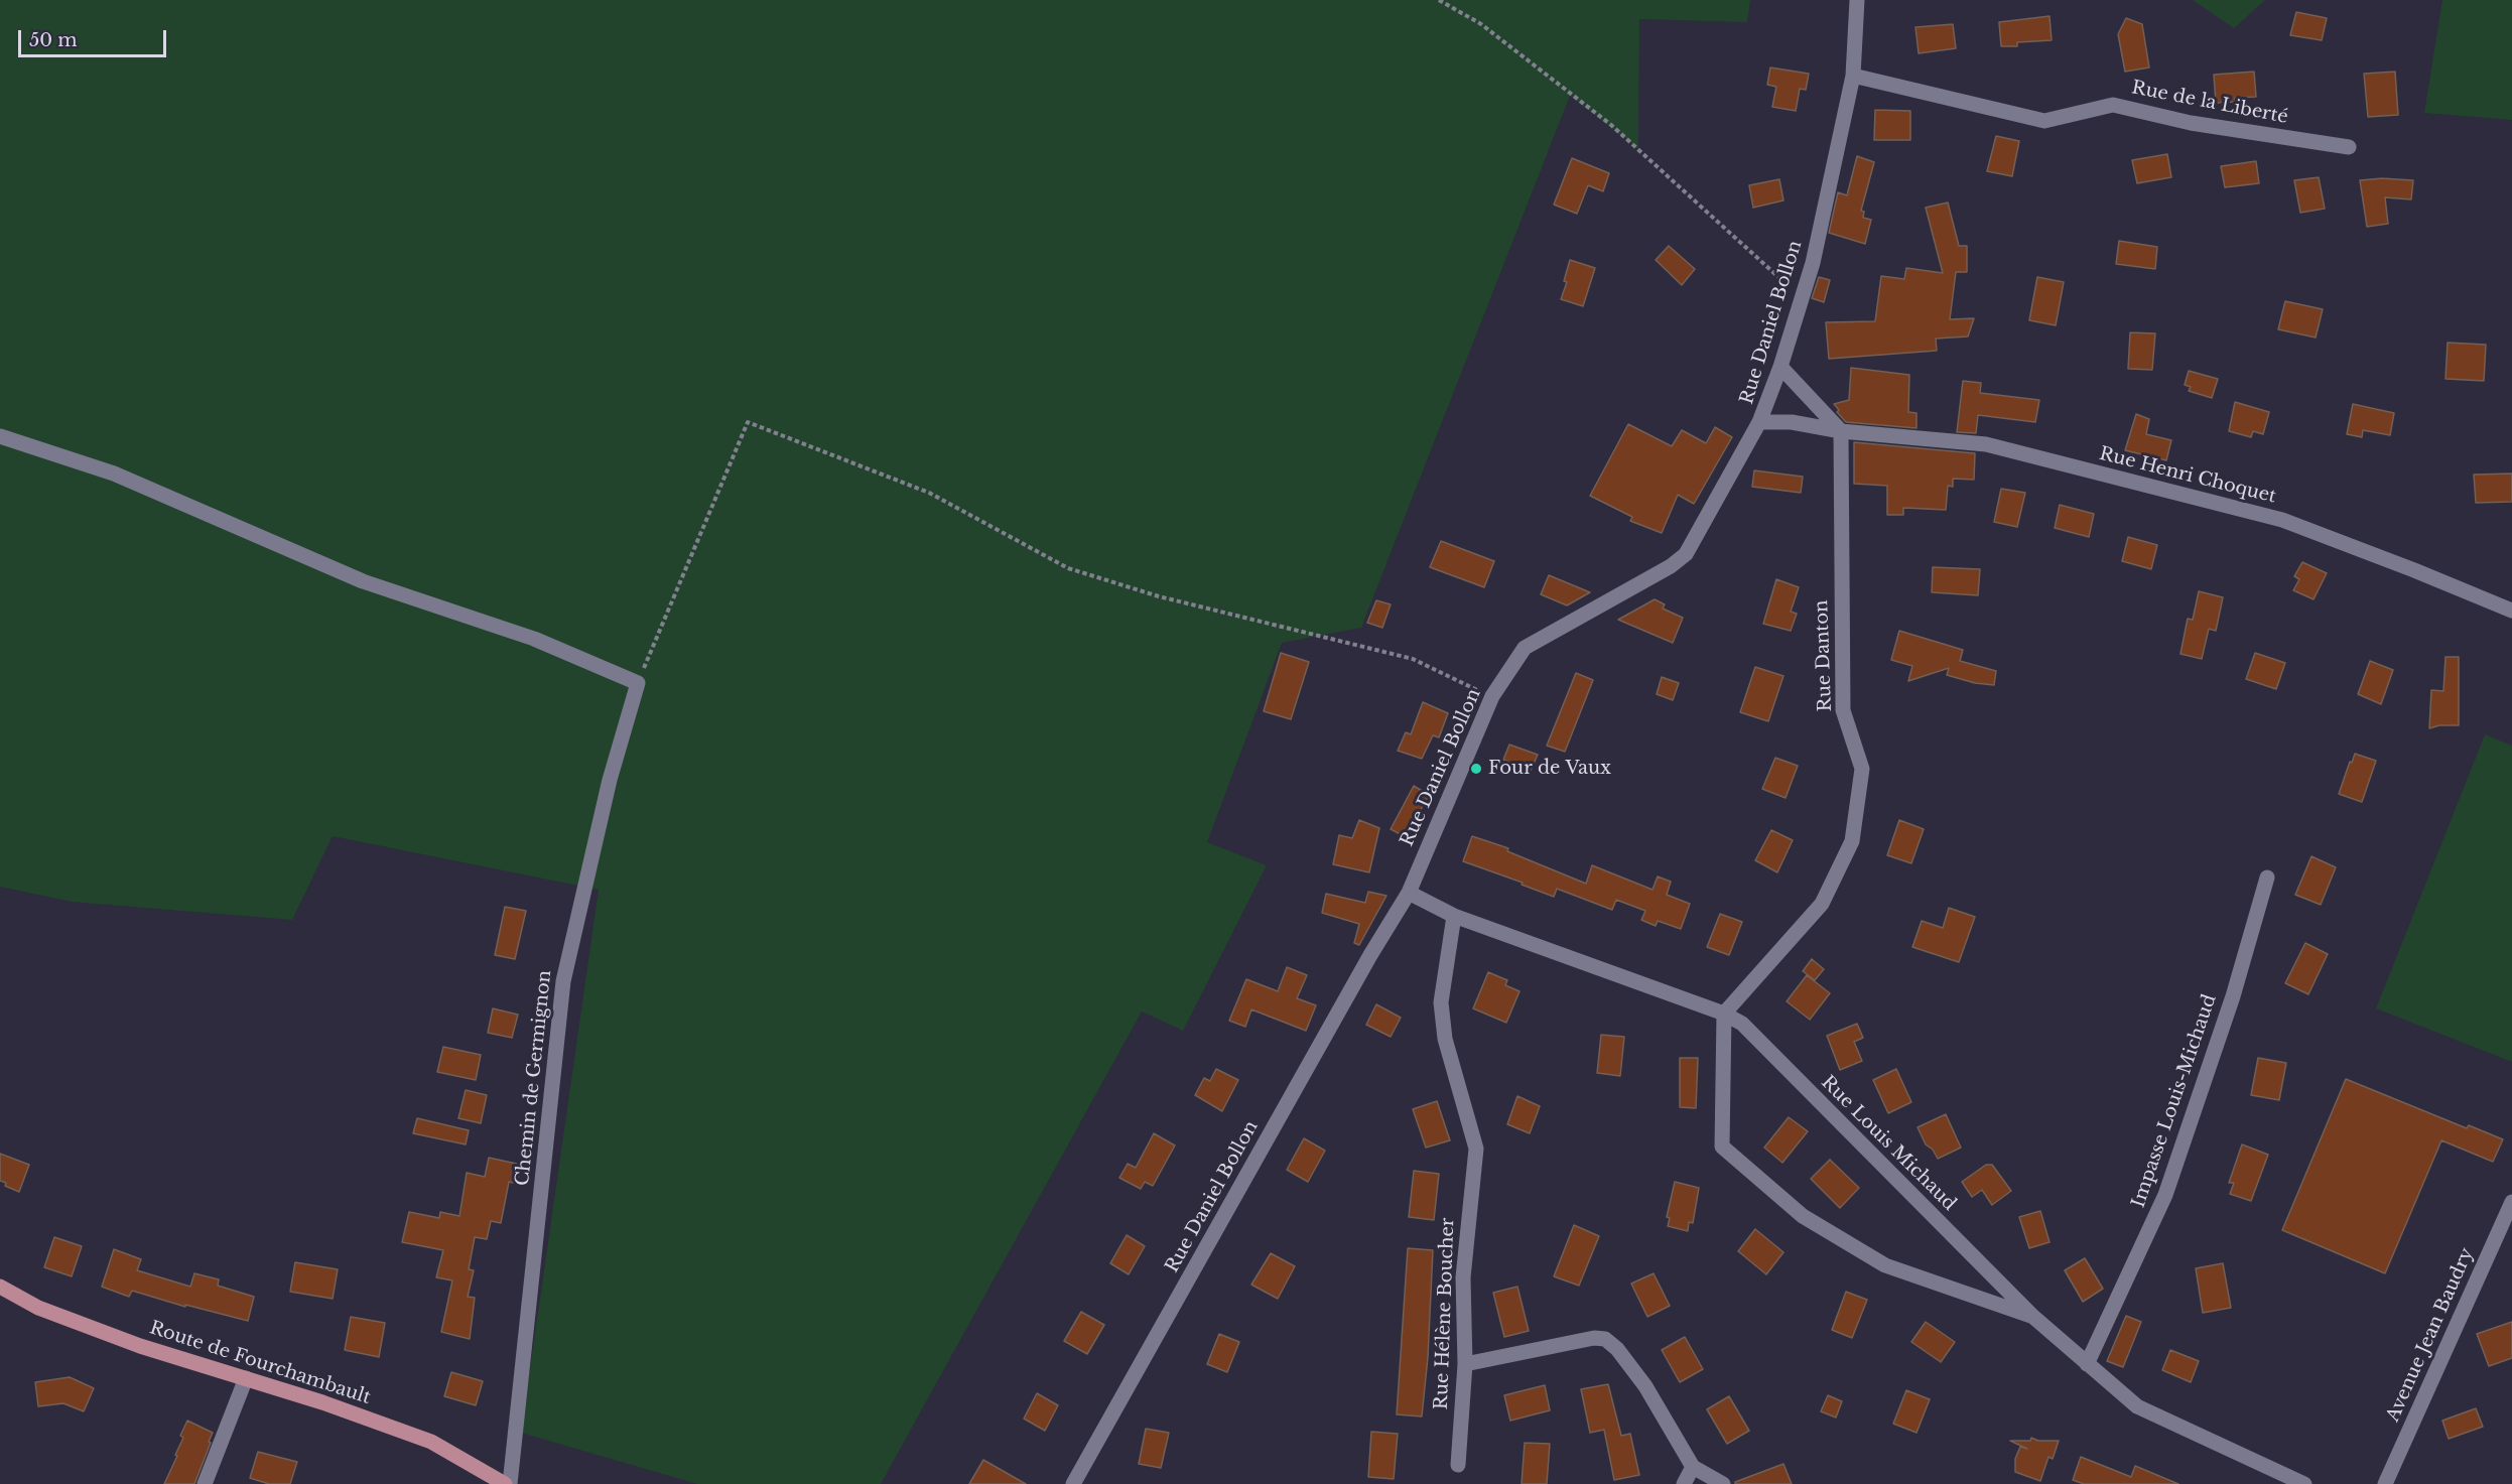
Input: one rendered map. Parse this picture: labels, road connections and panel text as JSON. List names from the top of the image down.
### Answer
{
  "streets": {
    "main road": ["Route de Fourchambault"],
    "street": [
      "Rue de la Liberté",
      "Rue Daniel Bollon",
      "Rue Henri Choquet",
      "Rue Danton",
      "Chemin de Germignon",
      "Impasse Louis-Michaud",
      "Rue Louis Michaud",
      "Rue Hélène Boucher",
      "Avenue Jean Baudry"
    ]
  },
  "crossings": [
    ["Rue de la Liberté", "Rue Daniel Bollon"],
    ["Rue Daniel Bollon", "Rue Henri Choquet"],
    ["Rue Daniel Bollon", "Rue Louis Michaud"],
    ["Rue Henri Choquet", "Rue Danton"],
    ["Rue Danton", "Rue Louis Michaud"],
    ["Impasse Louis-Michaud", "Rue Louis Michaud"],
    ["Rue Louis Michaud", "Rue Hélène Boucher"]
  ],
  "places": ["Four de Vaux"],
  "scale_bar": "50 m"
}
